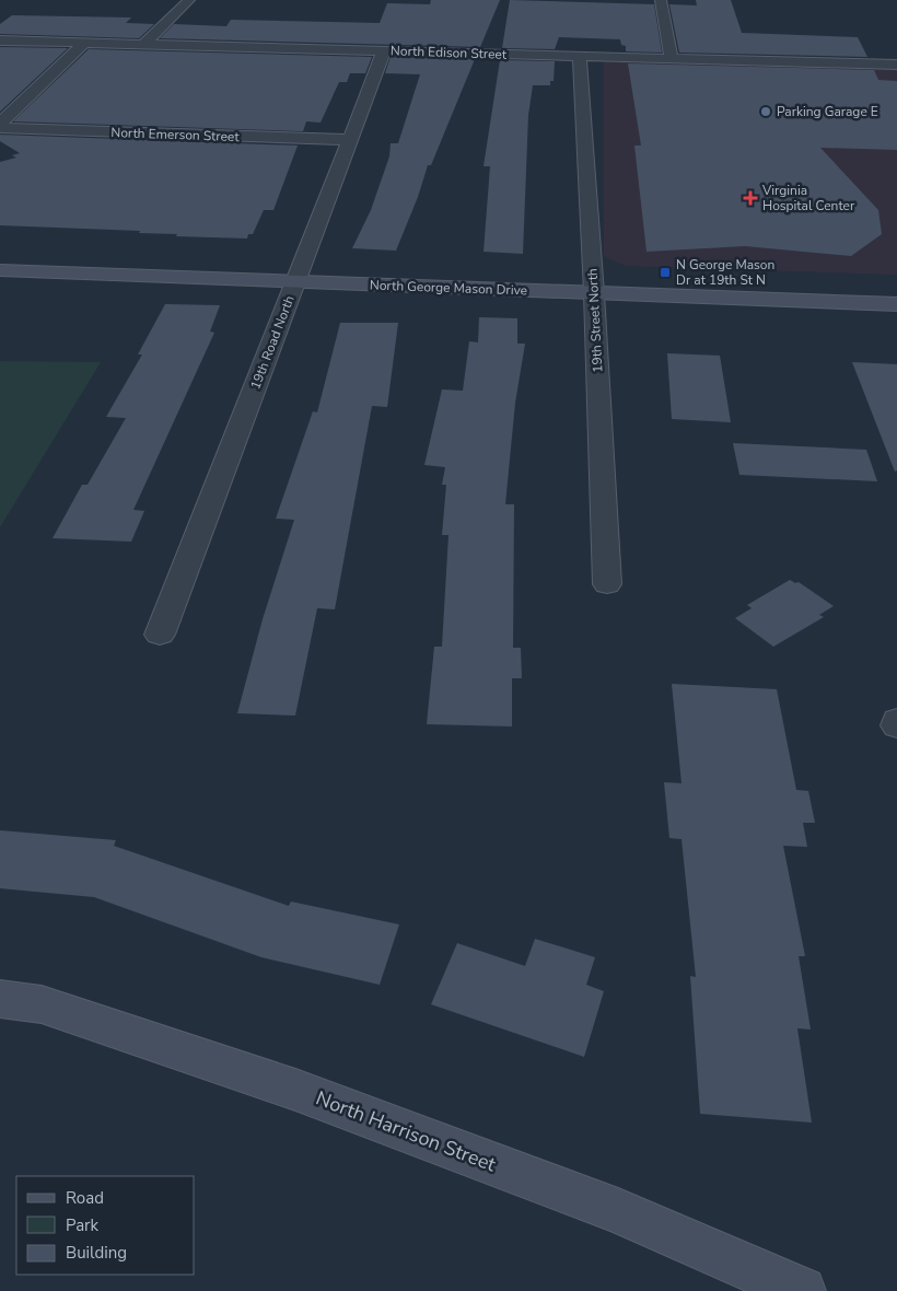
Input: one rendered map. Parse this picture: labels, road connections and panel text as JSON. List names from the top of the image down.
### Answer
{
  "streets": {
    "main road": ["North George Mason Drive", "North Harrison Street"],
    "street": [
      "North Edison Street",
      "North Emerson Street",
      "19th Street North",
      "19th Road North"
    ]
  },
  "crossings": [
    ["North Edison Street", "19th Street North"],
    ["North Edison Street", "19th Road North"],
    ["North Emerson Street", "19th Road North"],
    ["North George Mason Drive", "19th Street North"],
    ["North George Mason Drive", "19th Road North"]
  ],
  "places": {
    "other": ["Parking Garage E"],
    "health": ["Virginia Hospital Center"],
    "transit": ["N George Mason Dr at 19th St N"]
  },
  "legend": ["Road", "Park", "Building"]
}
